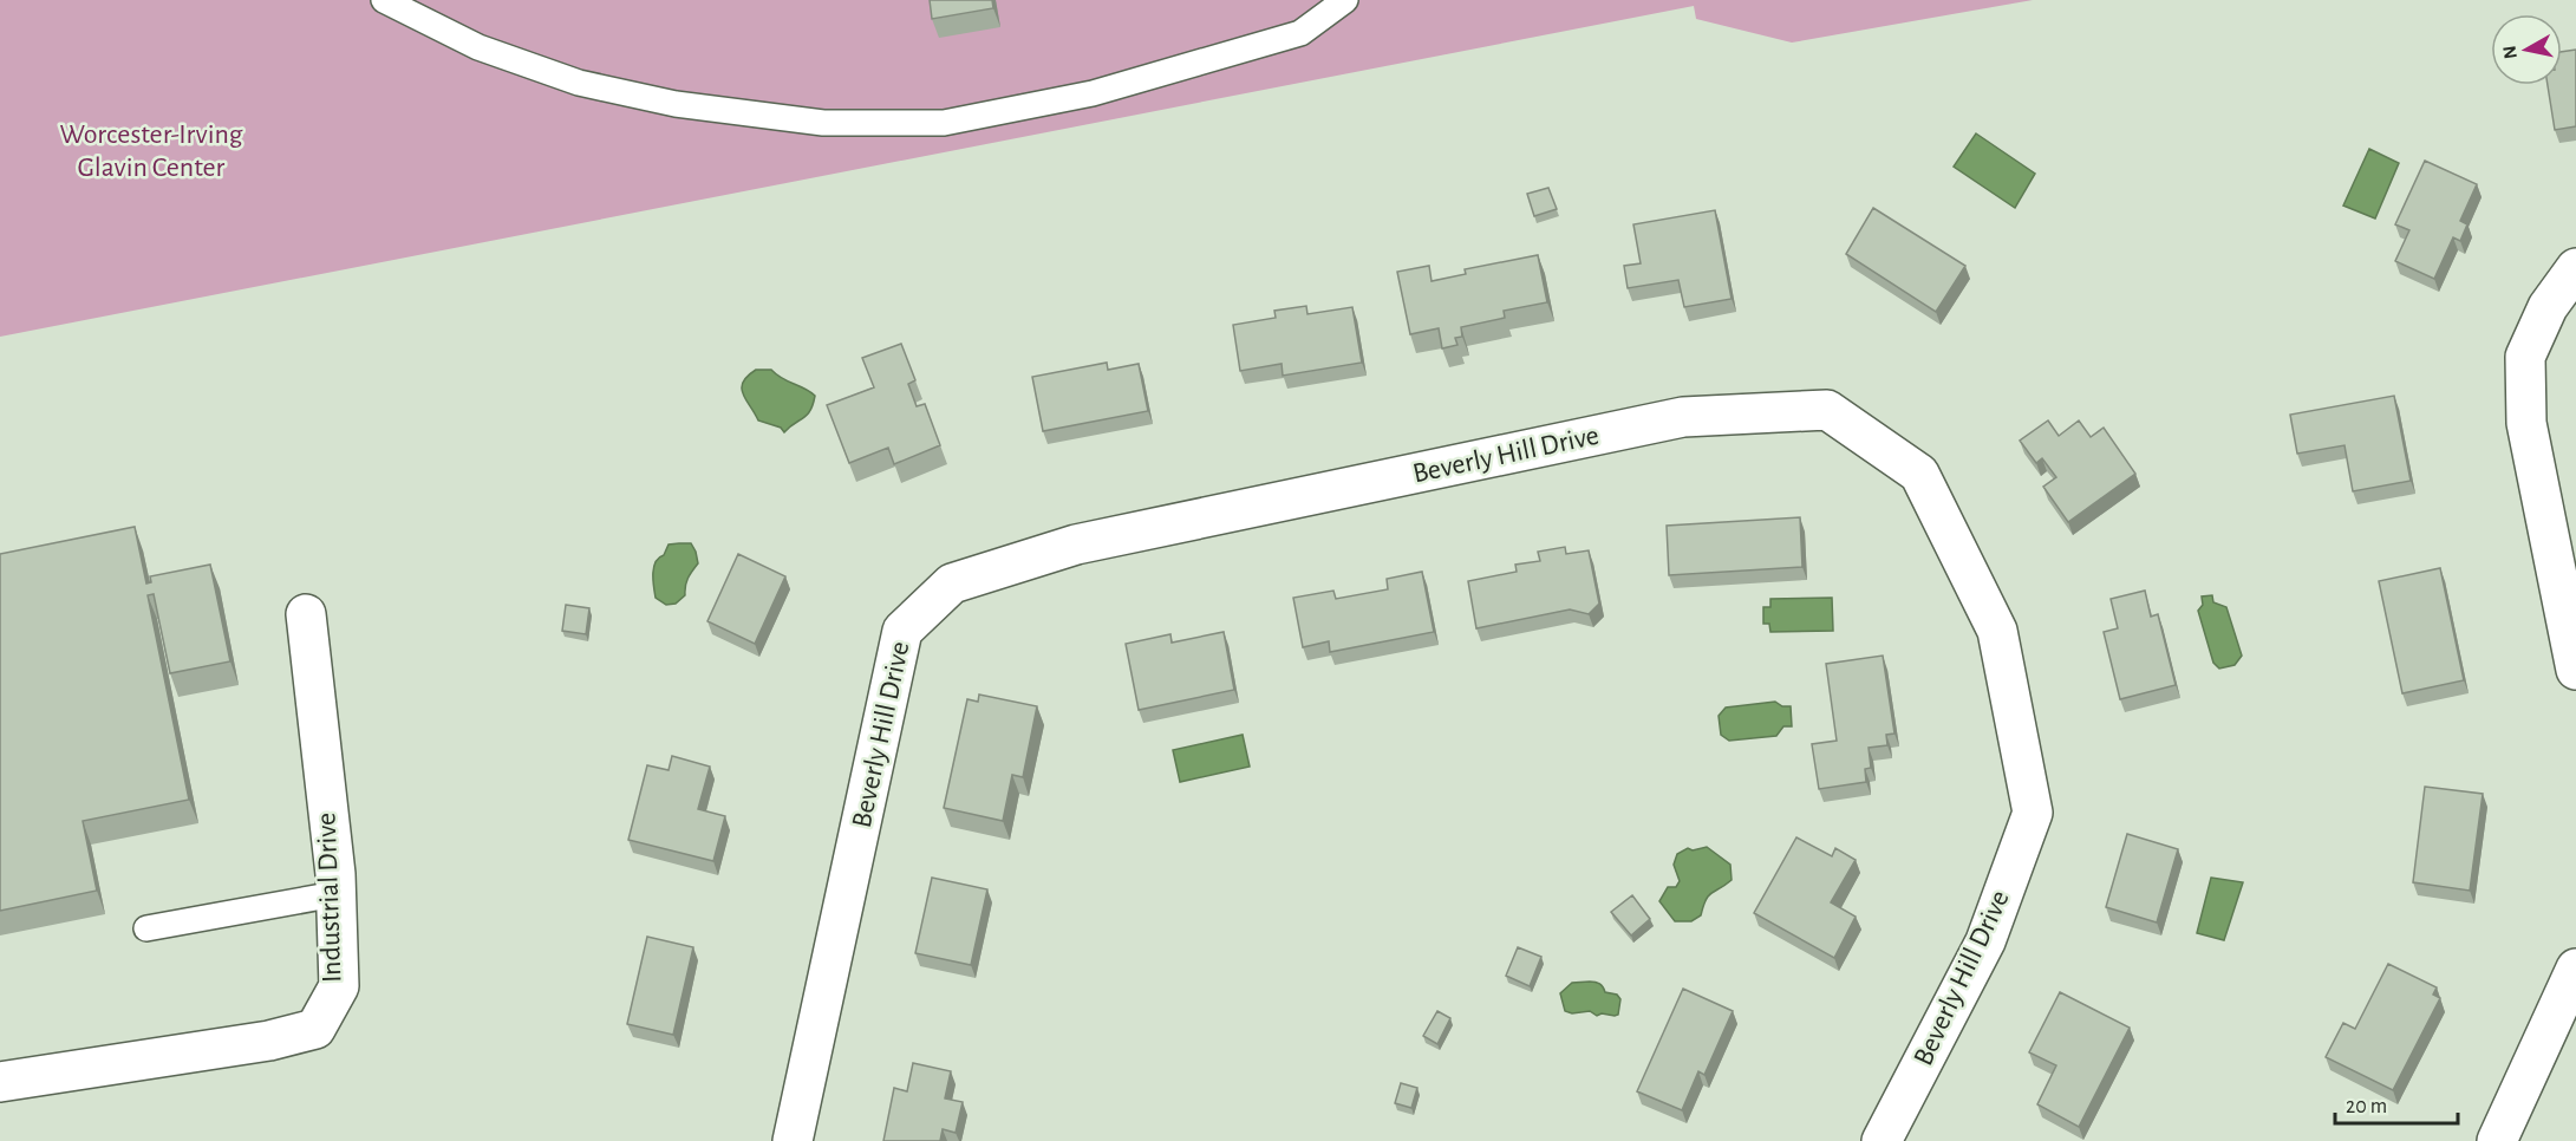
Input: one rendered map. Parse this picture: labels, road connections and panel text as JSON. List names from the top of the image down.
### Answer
{
  "streets": {
    "street": ["Beverly Hill Drive", "Industrial Drive"]
  },
  "parks": ["Worcester-Irving Glavin Center"],
  "scale_bar": "20 m",
  "north": "left"
}
